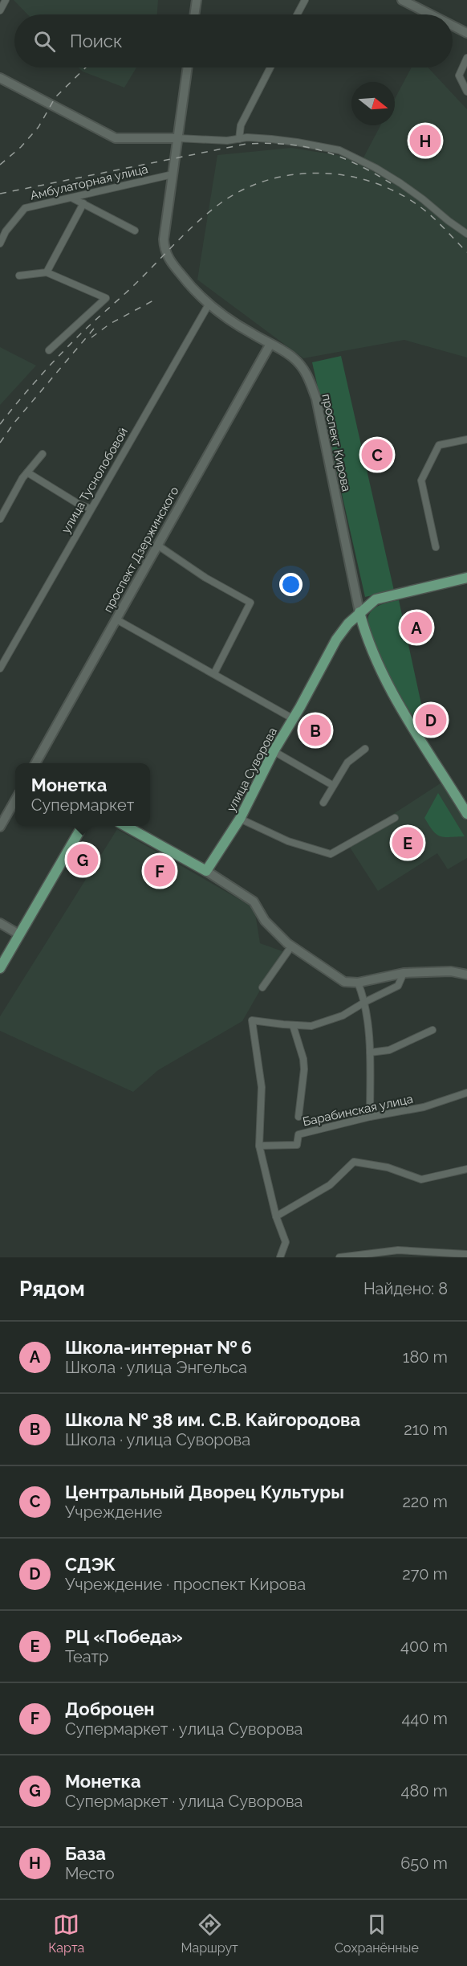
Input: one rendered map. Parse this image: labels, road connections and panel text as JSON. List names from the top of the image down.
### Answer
{
  "streets": {
    "main road": ["проспект Кирова", "улица Суворова"],
    "street": [
      "Амбулаторная улица",
      "улица Туснолобовой",
      "проспект Дзержинского",
      "Барабинская улица"
    ]
  },
  "crossings": [
    ["Амбулаторная улица", "проспект Кирова"],
    ["проспект Кирова", "улица Туснолобовой"],
    ["проспект Кирова", "проспект Дзержинского"],
    ["проспект Кирова", "улица Суворова"]
  ],
  "north": "right",
  "page": {
    "search": "Поиск",
    "pins": [
      "H",
      "C",
      "A",
      "D",
      "B",
      "E",
      "G",
      "F"
    ],
    "popup": ["Монетка", "Супермаркет"],
    "heading": ["Рядом", "Найдено: 8"],
    "list": [
      {
        "mark": "A",
        "name": "Школа-интернат № 6",
        "note": "Школа · улица Энгельса",
        "value": "180 m"
      },
      {
        "mark": "B",
        "name": "Школа № 38 им. С.В. Кайгородова",
        "note": "Школа · улица Суворова",
        "value": "210 m"
      },
      {
        "mark": "C",
        "name": "Центральный Дворец Культуры",
        "note": "Учреждение",
        "value": "220 m"
      },
      {
        "mark": "D",
        "name": "СДЭК",
        "note": "Учреждение · проспект Кирова",
        "value": "270 m"
      },
      {
        "mark": "E",
        "name": "РЦ «Победа»",
        "note": "Театр",
        "value": "400 m"
      },
      {
        "mark": "F",
        "name": "Доброцен",
        "note": "Супермаркет · улица Суворова",
        "value": "440 m"
      },
      {
        "mark": "G",
        "name": "Монетка",
        "note": "Супермаркет · улица Суворова",
        "value": "480 m"
      },
      {
        "mark": "H",
        "name": "База",
        "note": "Место",
        "value": "650 m"
      }
    ],
    "nav": ["Карта", "Маршрут", "Сохранённые"]
  }
}
